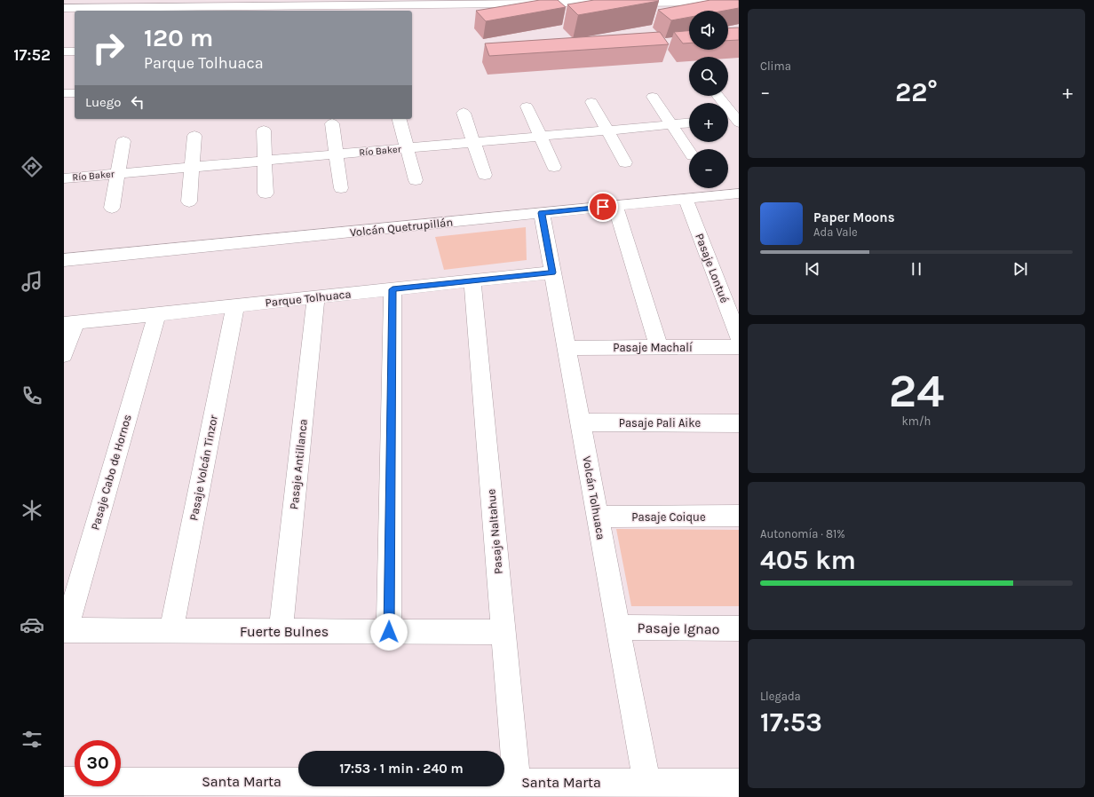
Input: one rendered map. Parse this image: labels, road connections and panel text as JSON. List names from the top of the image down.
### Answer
{
  "streets": {
    "street": [
      "Río Baker",
      "Volcán Quetrupillán",
      "Pasaje Lontué",
      "Parque Tolhuaca",
      "Pasaje Machalí",
      "Pasaje Pali Aike",
      "Pasaje Antillanca",
      "Pasaje Volcán Tinzor",
      "Pasaje Cabo de Hornos",
      "Volcán Tolhuaca",
      "Pasaje Coique",
      "Pasaje Naltahue",
      "Pasaje Ignao",
      "Fuerte Bulnes",
      "Santa Marta"
    ]
  },
  "crossings": [
    ["Volcán Quetrupillán", "Pasaje Lontué"],
    ["Volcán Quetrupillán", "Volcán Tolhuaca"],
    ["Parque Tolhuaca", "Pasaje Antillanca"],
    ["Parque Tolhuaca", "Pasaje Volcán Tinzor"],
    ["Parque Tolhuaca", "Pasaje Cabo de Hornos"],
    ["Parque Tolhuaca", "Volcán Tolhuaca"],
    ["Parque Tolhuaca", "Pasaje Naltahue"],
    ["Pasaje Machalí", "Volcán Tolhuaca"],
    ["Pasaje Pali Aike", "Volcán Tolhuaca"],
    ["Pasaje Antillanca", "Fuerte Bulnes"],
    ["Pasaje Volcán Tinzor", "Fuerte Bulnes"],
    ["Pasaje Cabo de Hornos", "Fuerte Bulnes"],
    ["Volcán Tolhuaca", "Pasaje Coique"],
    ["Volcán Tolhuaca", "Pasaje Ignao"],
    ["Volcán Tolhuaca", "Santa Marta"],
    ["Pasaje Naltahue", "Fuerte Bulnes"],
    ["Pasaje Naltahue", "Santa Marta"]
  ],
  "page": {
    "tabs": "17:52",
    "tile": [
      "Clima",
      ["24", "km/h"],
      ["Autonomía · 81%", "405 km"],
      ["Llegada", "17:53"]
    ],
    "map_buttons": ["+", "−"],
    "turn": ["120 m", "Parque Tolhuaca"],
    "heat": ["−", "22°", "+"],
    "then": "Luego",
    "song": ["Paper Moons", "Ada Vale"],
    "limit": "30",
    "trip": "17:53 · 1 min · 240 m"
  }
}
